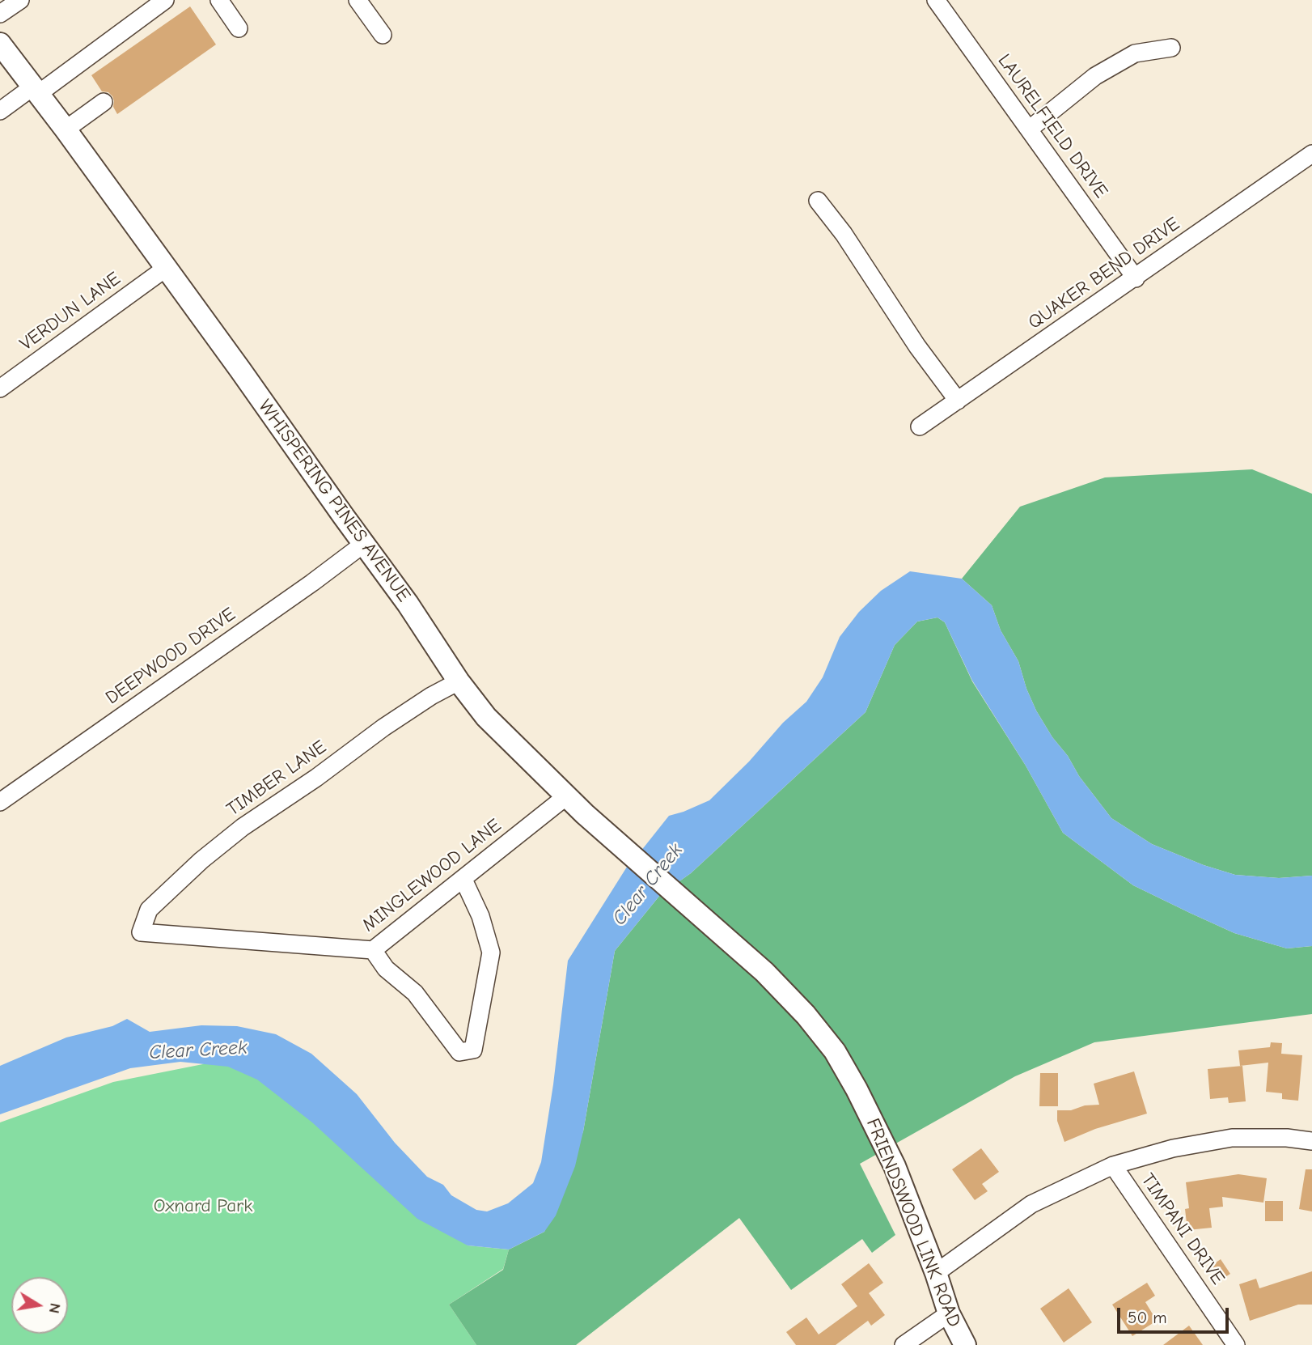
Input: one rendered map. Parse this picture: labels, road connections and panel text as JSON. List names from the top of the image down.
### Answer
{
  "streets": {
    "main road": ["WHISPERING PINES AVENUE", "FRIENDSWOOD LINK ROAD"],
    "street": [
      "LAURELFIELD DRIVE",
      "QUAKER BEND DRIVE",
      "VERDUN LANE",
      "DEEPWOOD DRIVE",
      "TIMBER LANE",
      "MINGLEWOOD LANE",
      "TIMPANI DRIVE"
    ]
  },
  "crossings": [
    ["LAURELFIELD DRIVE", "QUAKER BEND DRIVE"],
    ["VERDUN LANE", "WHISPERING PINES AVENUE"],
    ["WHISPERING PINES AVENUE", "DEEPWOOD DRIVE"],
    ["WHISPERING PINES AVENUE", "TIMBER LANE"],
    ["WHISPERING PINES AVENUE", "MINGLEWOOD LANE"],
    ["WHISPERING PINES AVENUE", "FRIENDSWOOD LINK ROAD"],
    ["TIMBER LANE", "MINGLEWOOD LANE"]
  ],
  "water": ["Clear Creek"],
  "parks": ["Oxnard Park"],
  "scale_bar": "50 m",
  "north": "right"
}
